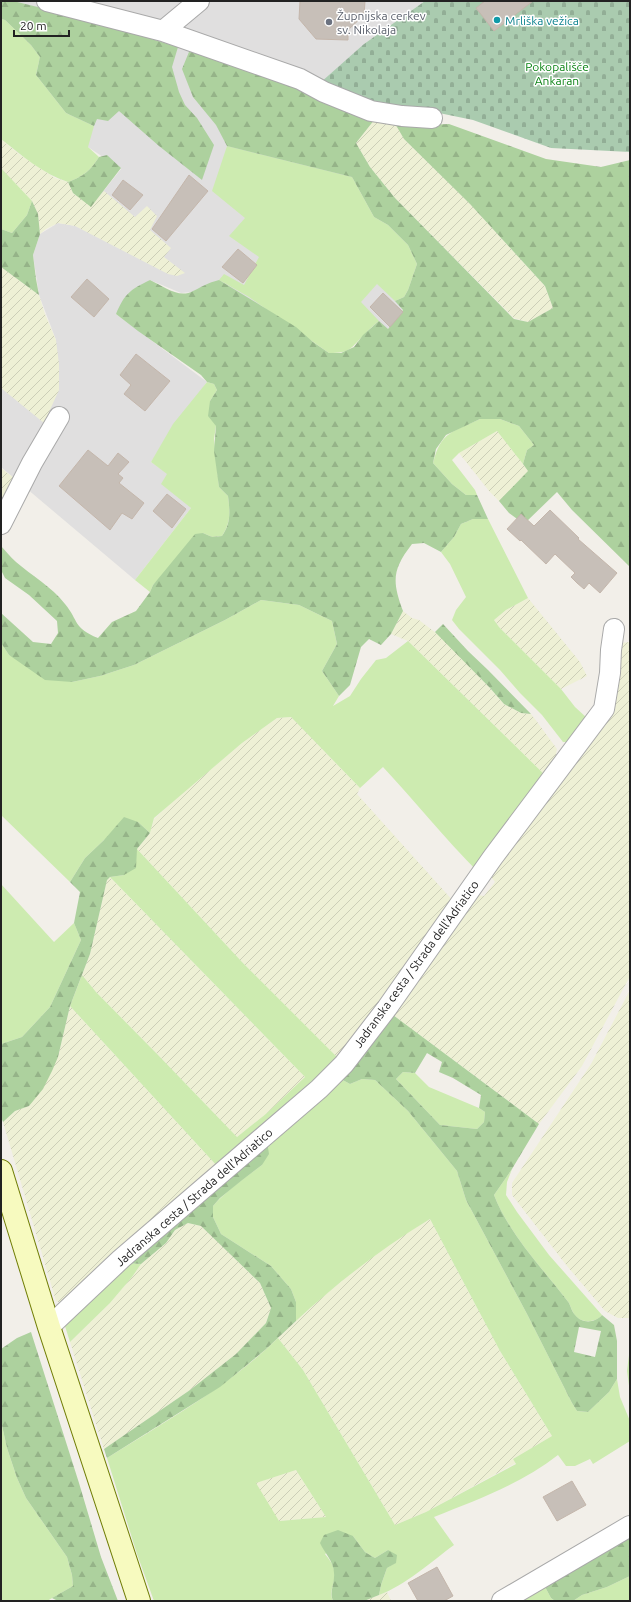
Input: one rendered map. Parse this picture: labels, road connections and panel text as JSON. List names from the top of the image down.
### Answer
{
  "streets": {
    "street": ["Jadranska cesta / Strada dell'Adriatico"]
  },
  "parks": ["Pokopališče Ankaran"],
  "places": ["Mrliška vežica", "Župnijska cerkev sv. Nikolaja"],
  "scale_bar": "20 m"
}
